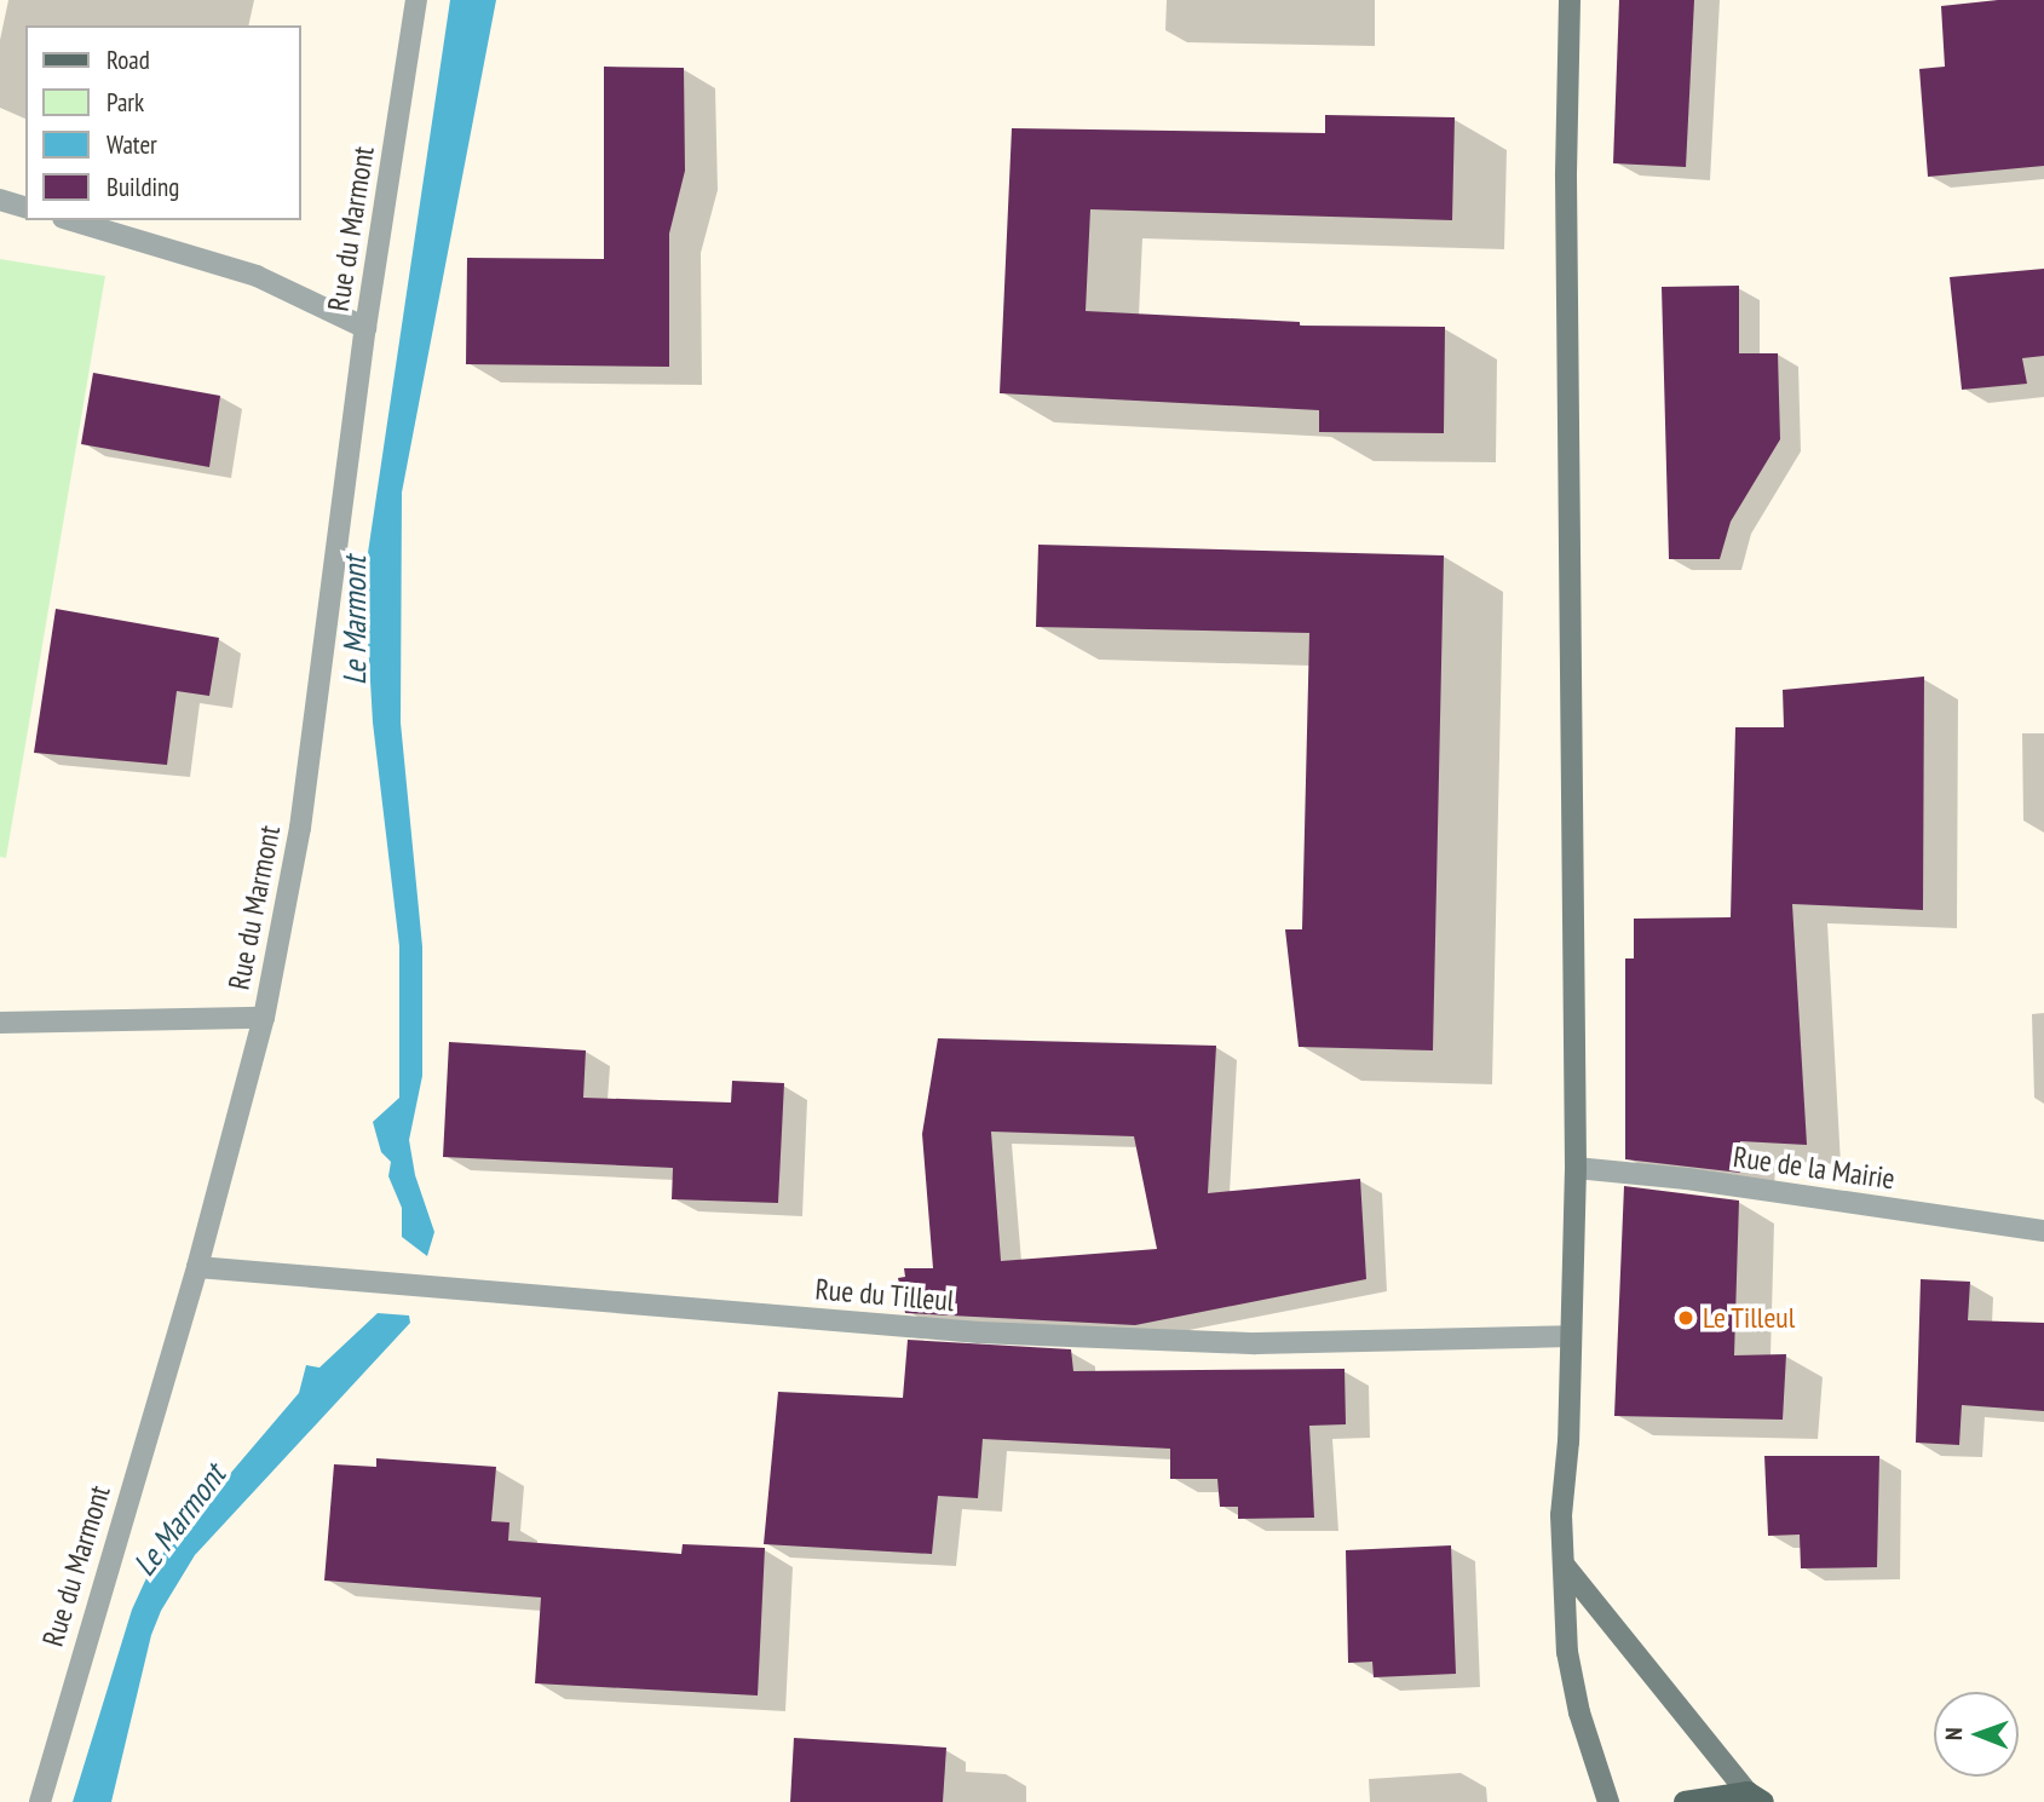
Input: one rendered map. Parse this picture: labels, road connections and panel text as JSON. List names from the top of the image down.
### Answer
{
  "streets": {
    "street": ["Rue du Marmont", "Rue de la Mairie", "Rue du Tilleul"]
  },
  "crossings": [
    ["Rue du Marmont", "Rue du Tilleul"]
  ],
  "water": ["Le Marmont"],
  "places": ["Le Tilleul"],
  "legend": [
    "Road",
    "Park",
    "Water",
    "Building"
  ],
  "north": "left"
}
